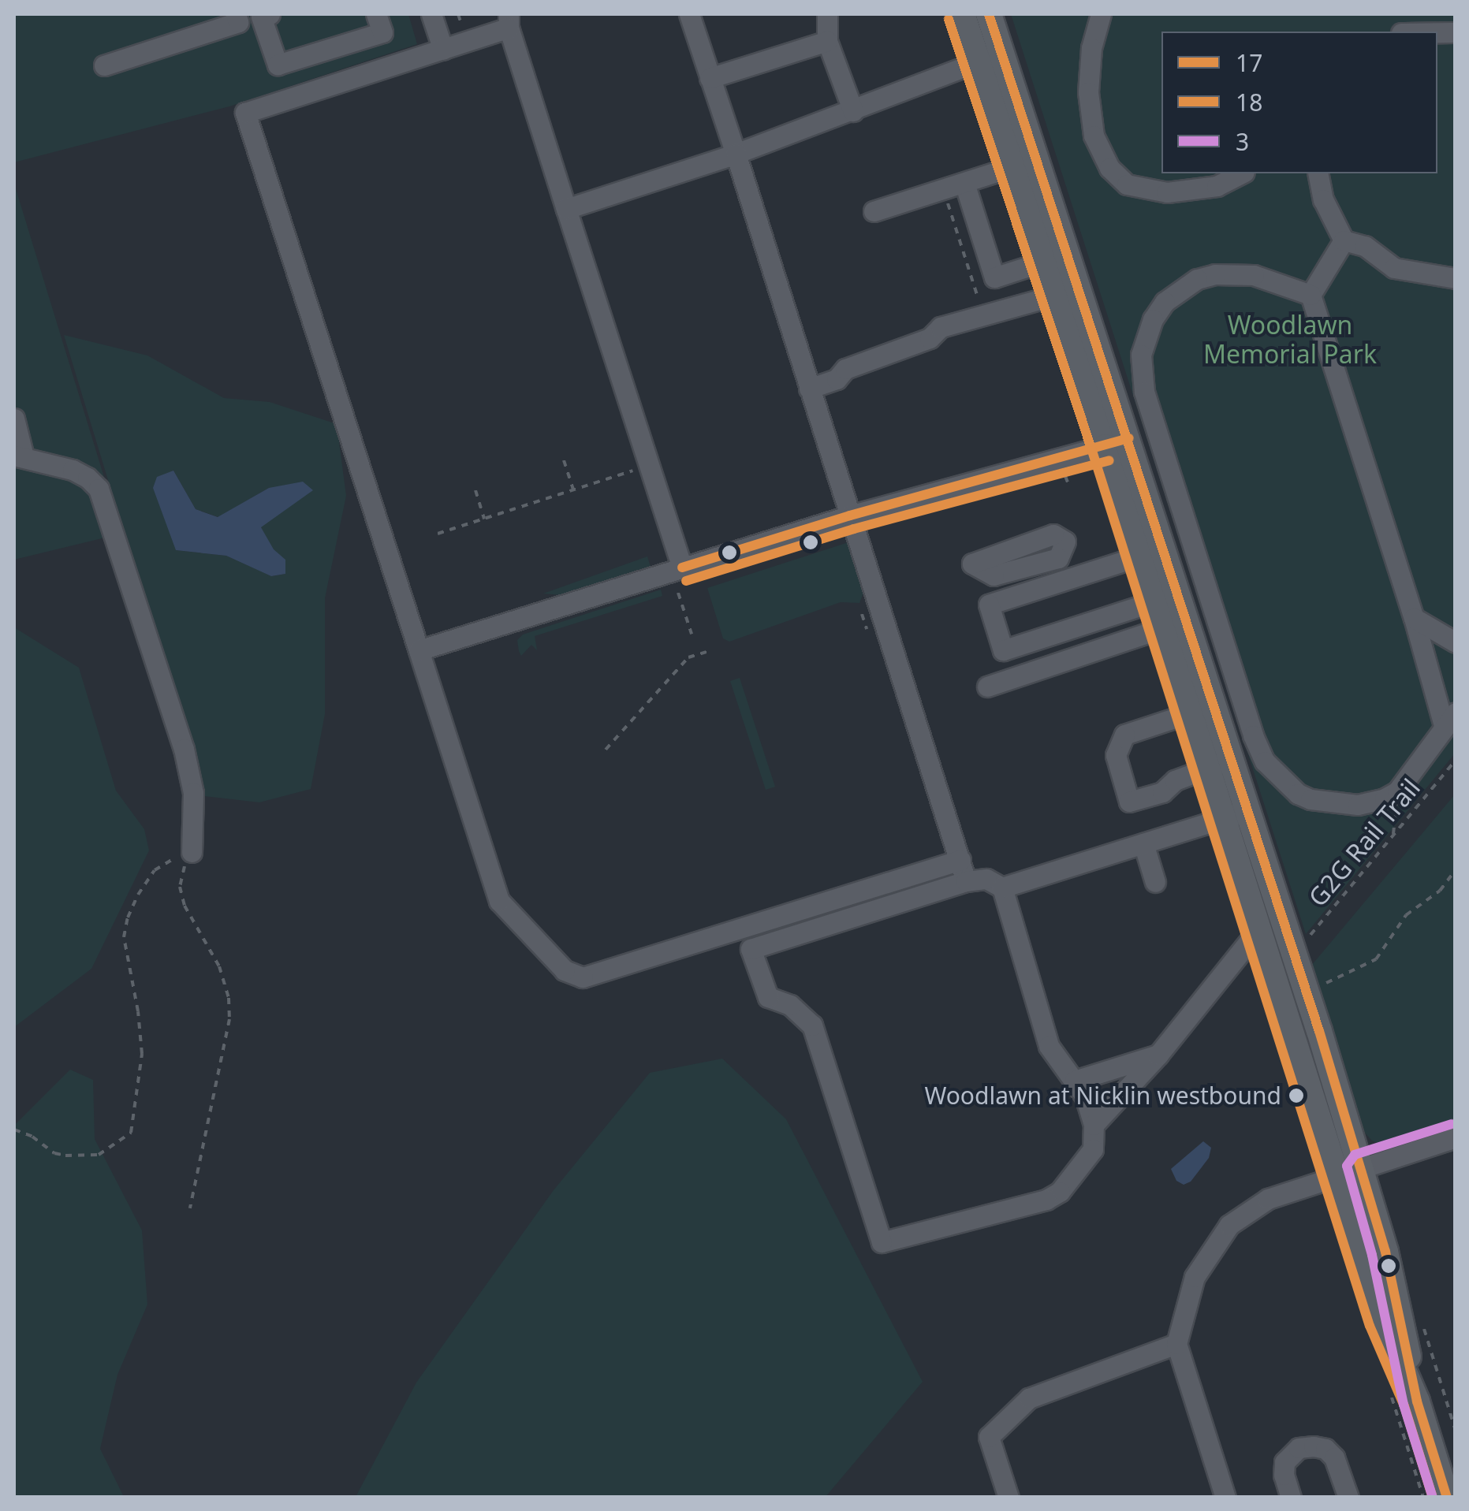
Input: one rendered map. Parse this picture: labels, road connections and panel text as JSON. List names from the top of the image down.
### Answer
{
  "streets": {
    "path": ["G2G Rail Trail"]
  },
  "parks": ["Woodlawn Memorial Park"],
  "places": ["Woodlawn at Nicklin westbound"],
  "lines": ["transit line 17", "transit line 18", "transit line 3"],
  "legend": ["17", "18", "3"]
}
